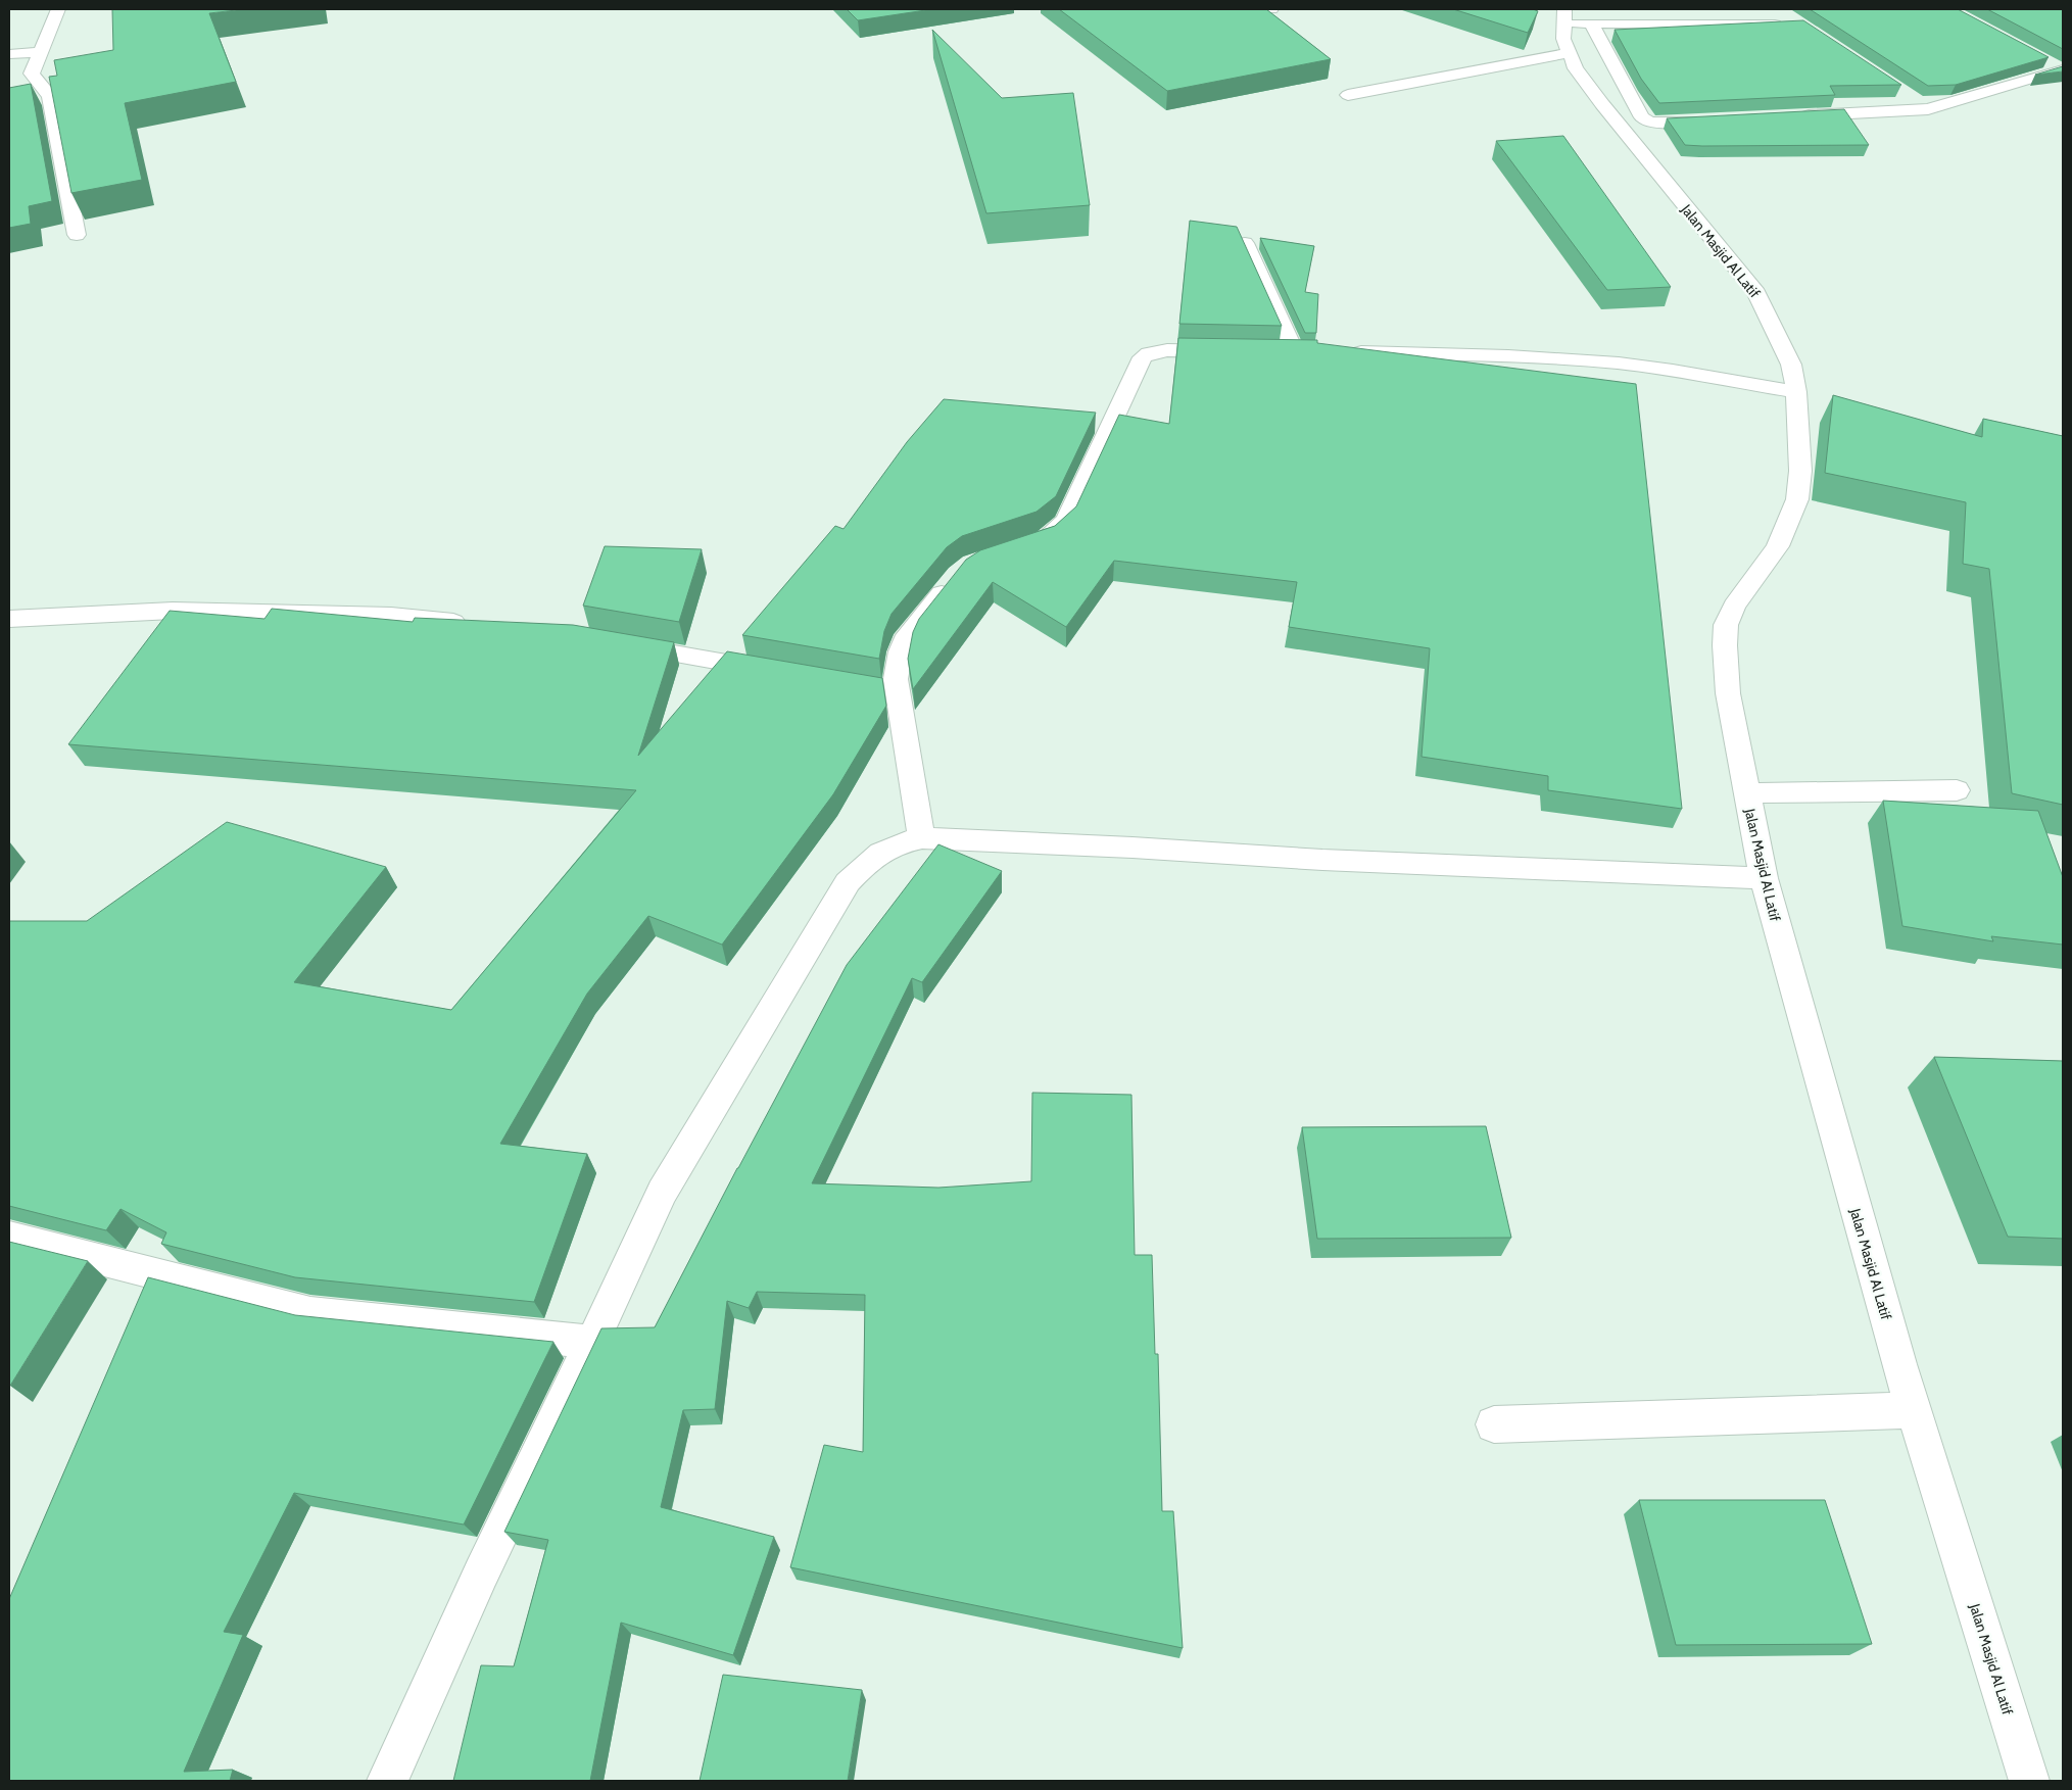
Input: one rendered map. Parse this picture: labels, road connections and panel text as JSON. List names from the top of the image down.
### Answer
{
  "streets": {
    "street": ["Jalan Masjid Al Latif"]
  }
}
